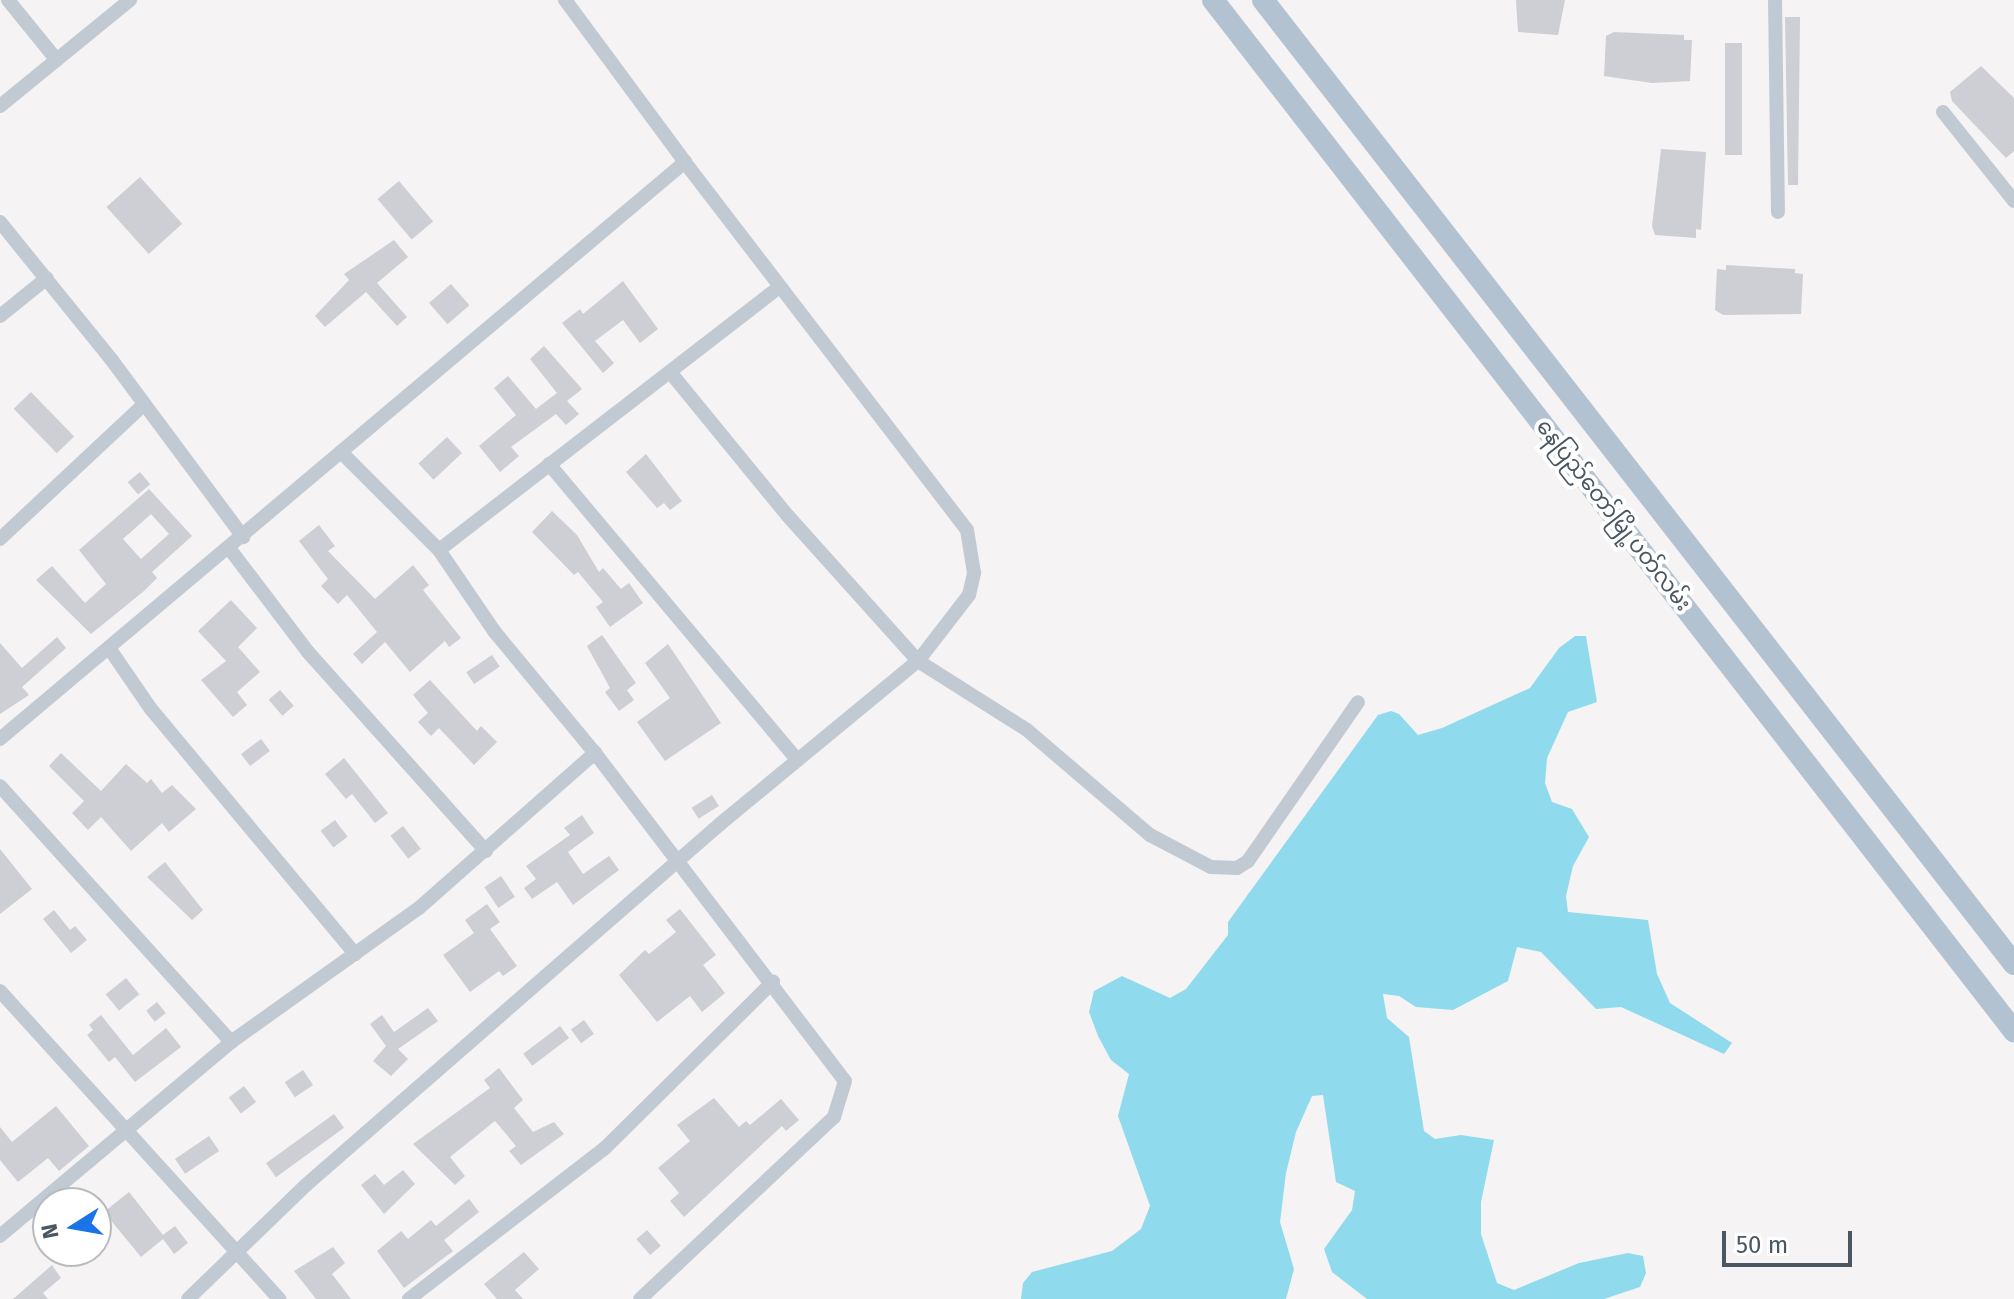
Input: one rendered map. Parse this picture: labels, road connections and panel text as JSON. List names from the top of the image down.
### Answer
{
  "streets": {
    "main road": ["နေပြည်တော်မြို့ပတ်လမ်း"]
  },
  "scale_bar": "50 m",
  "north": "left"
}
